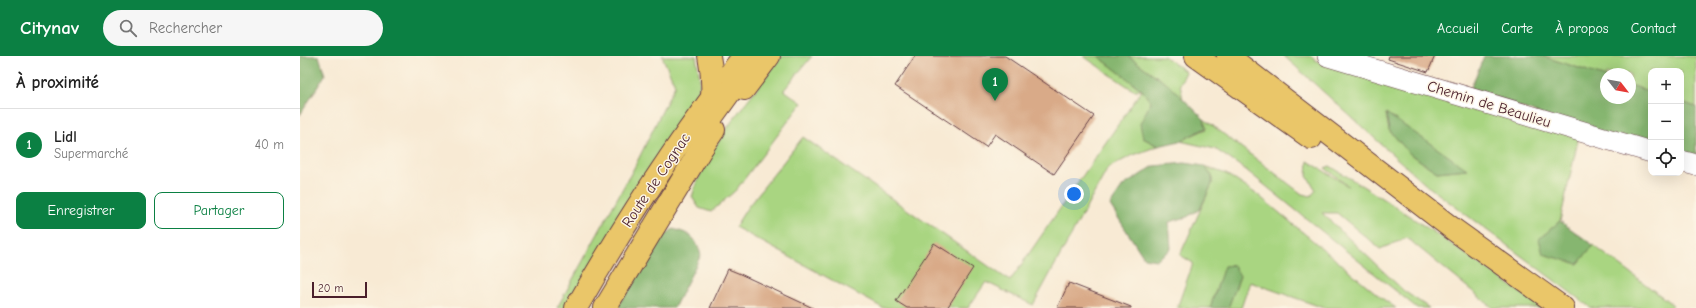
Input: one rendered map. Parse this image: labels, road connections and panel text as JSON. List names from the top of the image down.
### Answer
{
  "streets": {
    "main road": ["Route de Cognac"],
    "street": ["Chemin de Beaulieu"]
  },
  "scale_bar": "20 m",
  "north": "bottom right",
  "page": {
    "header": "Citynav",
    "search": "Rechercher",
    "nav": [
      "Accueil",
      "Carte",
      "À propos",
      "Contact"
    ],
    "heading": "À proximité",
    "map_buttons": ["+", "−"],
    "pins": "1",
    "list": [
      {
        "mark": "1",
        "name": "Lidl",
        "note": "Supermarché",
        "value": "40 m"
      }
    ],
    "buttons": ["Enregistrer", "Partager"],
    "scale": "20 m"
  }
}
